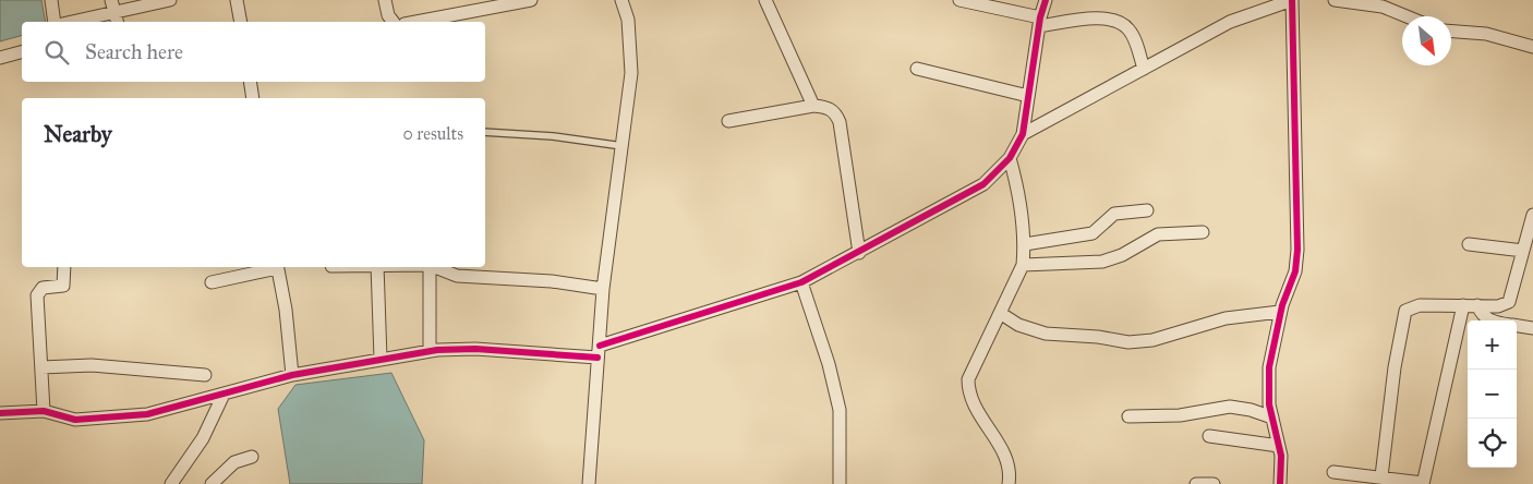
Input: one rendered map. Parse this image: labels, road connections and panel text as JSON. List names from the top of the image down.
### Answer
{
  "north": "bottom right",
  "page": {
    "search": "Search here",
    "heading": ["Nearby", "0 results"],
    "map_buttons": ["+", "−"]
  }
}
